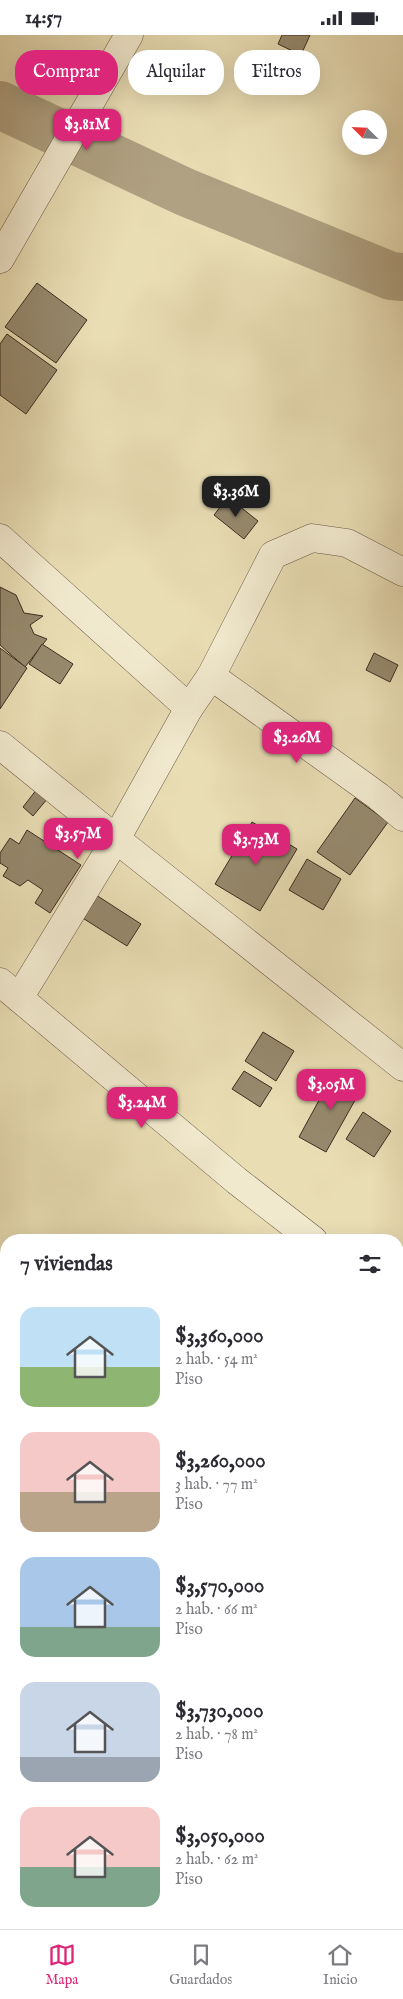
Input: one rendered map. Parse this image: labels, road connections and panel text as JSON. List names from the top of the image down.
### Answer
{
  "north": "top left",
  "page": {
    "status": "14:57",
    "chip": ["Comprar", "Alquilar", "Filtros"],
    "price": [
      "$3.81M",
      "$3.36M",
      "$3.26M",
      "$3.57M",
      "$3.73M",
      "$3.05M",
      "$3.24M"
    ],
    "heading": "7 viviendas",
    "list": [
      {
        "name": "$3,360,000",
        "note": "2 hab. · 54 m² · Piso"
      },
      {
        "name": "$3,260,000",
        "note": "3 hab. · 77 m² · Piso"
      },
      {
        "name": "$3,570,000",
        "note": "2 hab. · 66 m² · Piso"
      },
      {
        "name": "$3,730,000",
        "note": "2 hab. · 78 m² · Piso"
      },
      {
        "name": "$3,050,000",
        "note": "2 hab. · 62 m² · Piso"
      }
    ],
    "tabs": ["Mapa", "Guardados", "Inicio"]
  }
}
